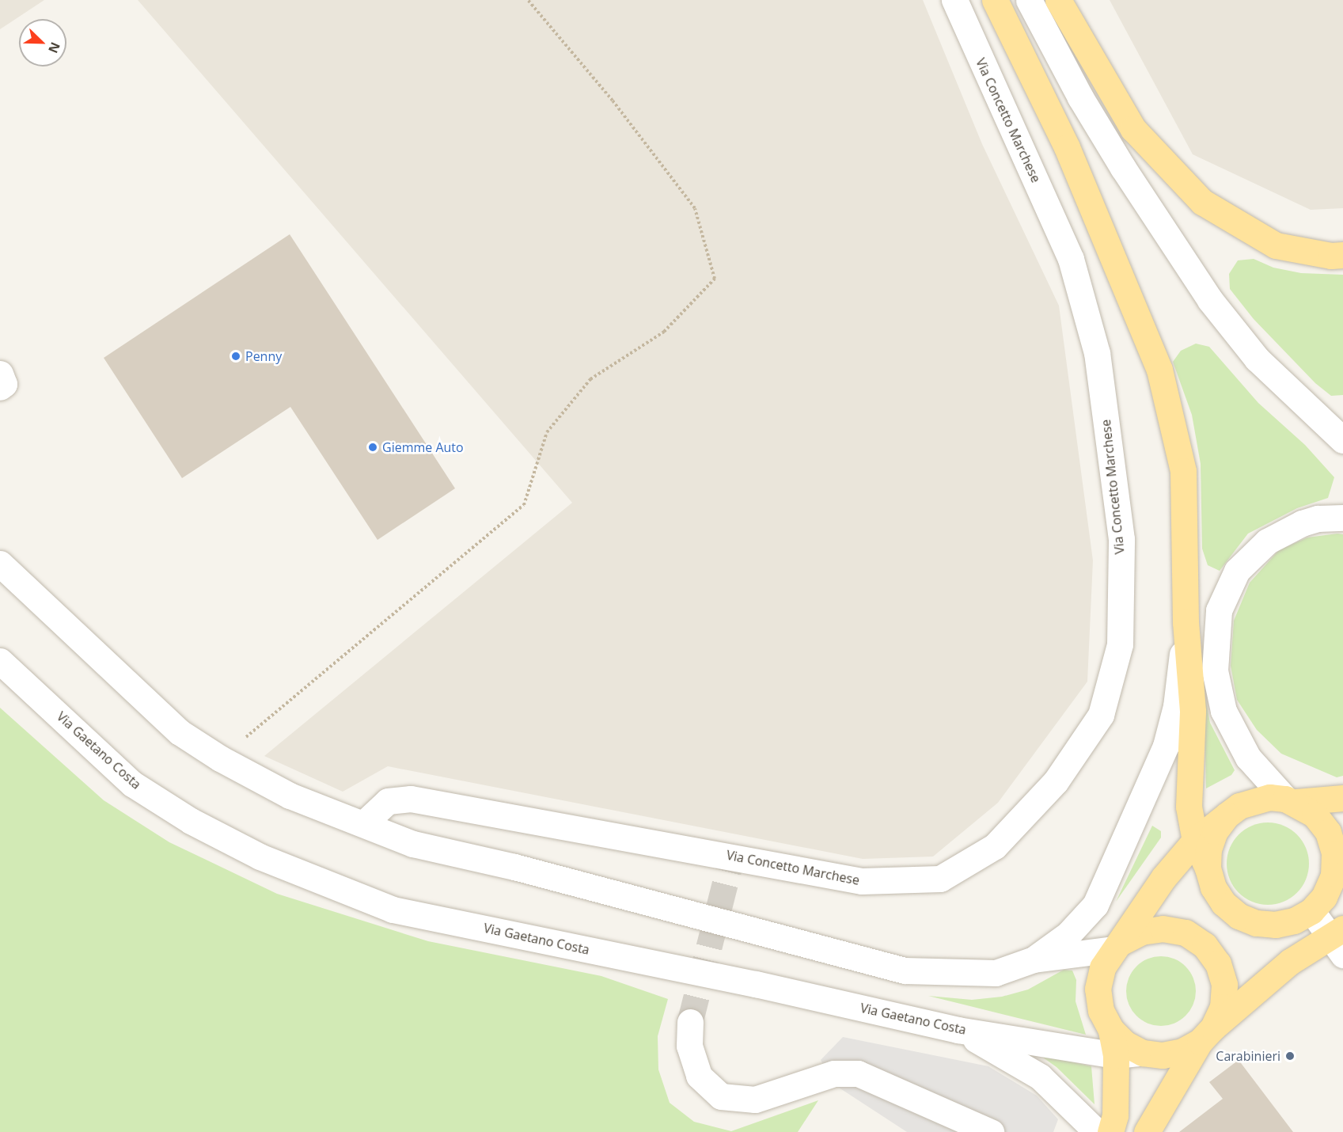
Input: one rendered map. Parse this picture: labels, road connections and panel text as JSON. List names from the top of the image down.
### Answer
{
  "streets": {
    "street": ["Via Concetto Marchese", "Via Gaetano Costa"]
  },
  "places": ["Penny", "Giemme Auto", "Carabinieri"],
  "north": "bottom right"
}
